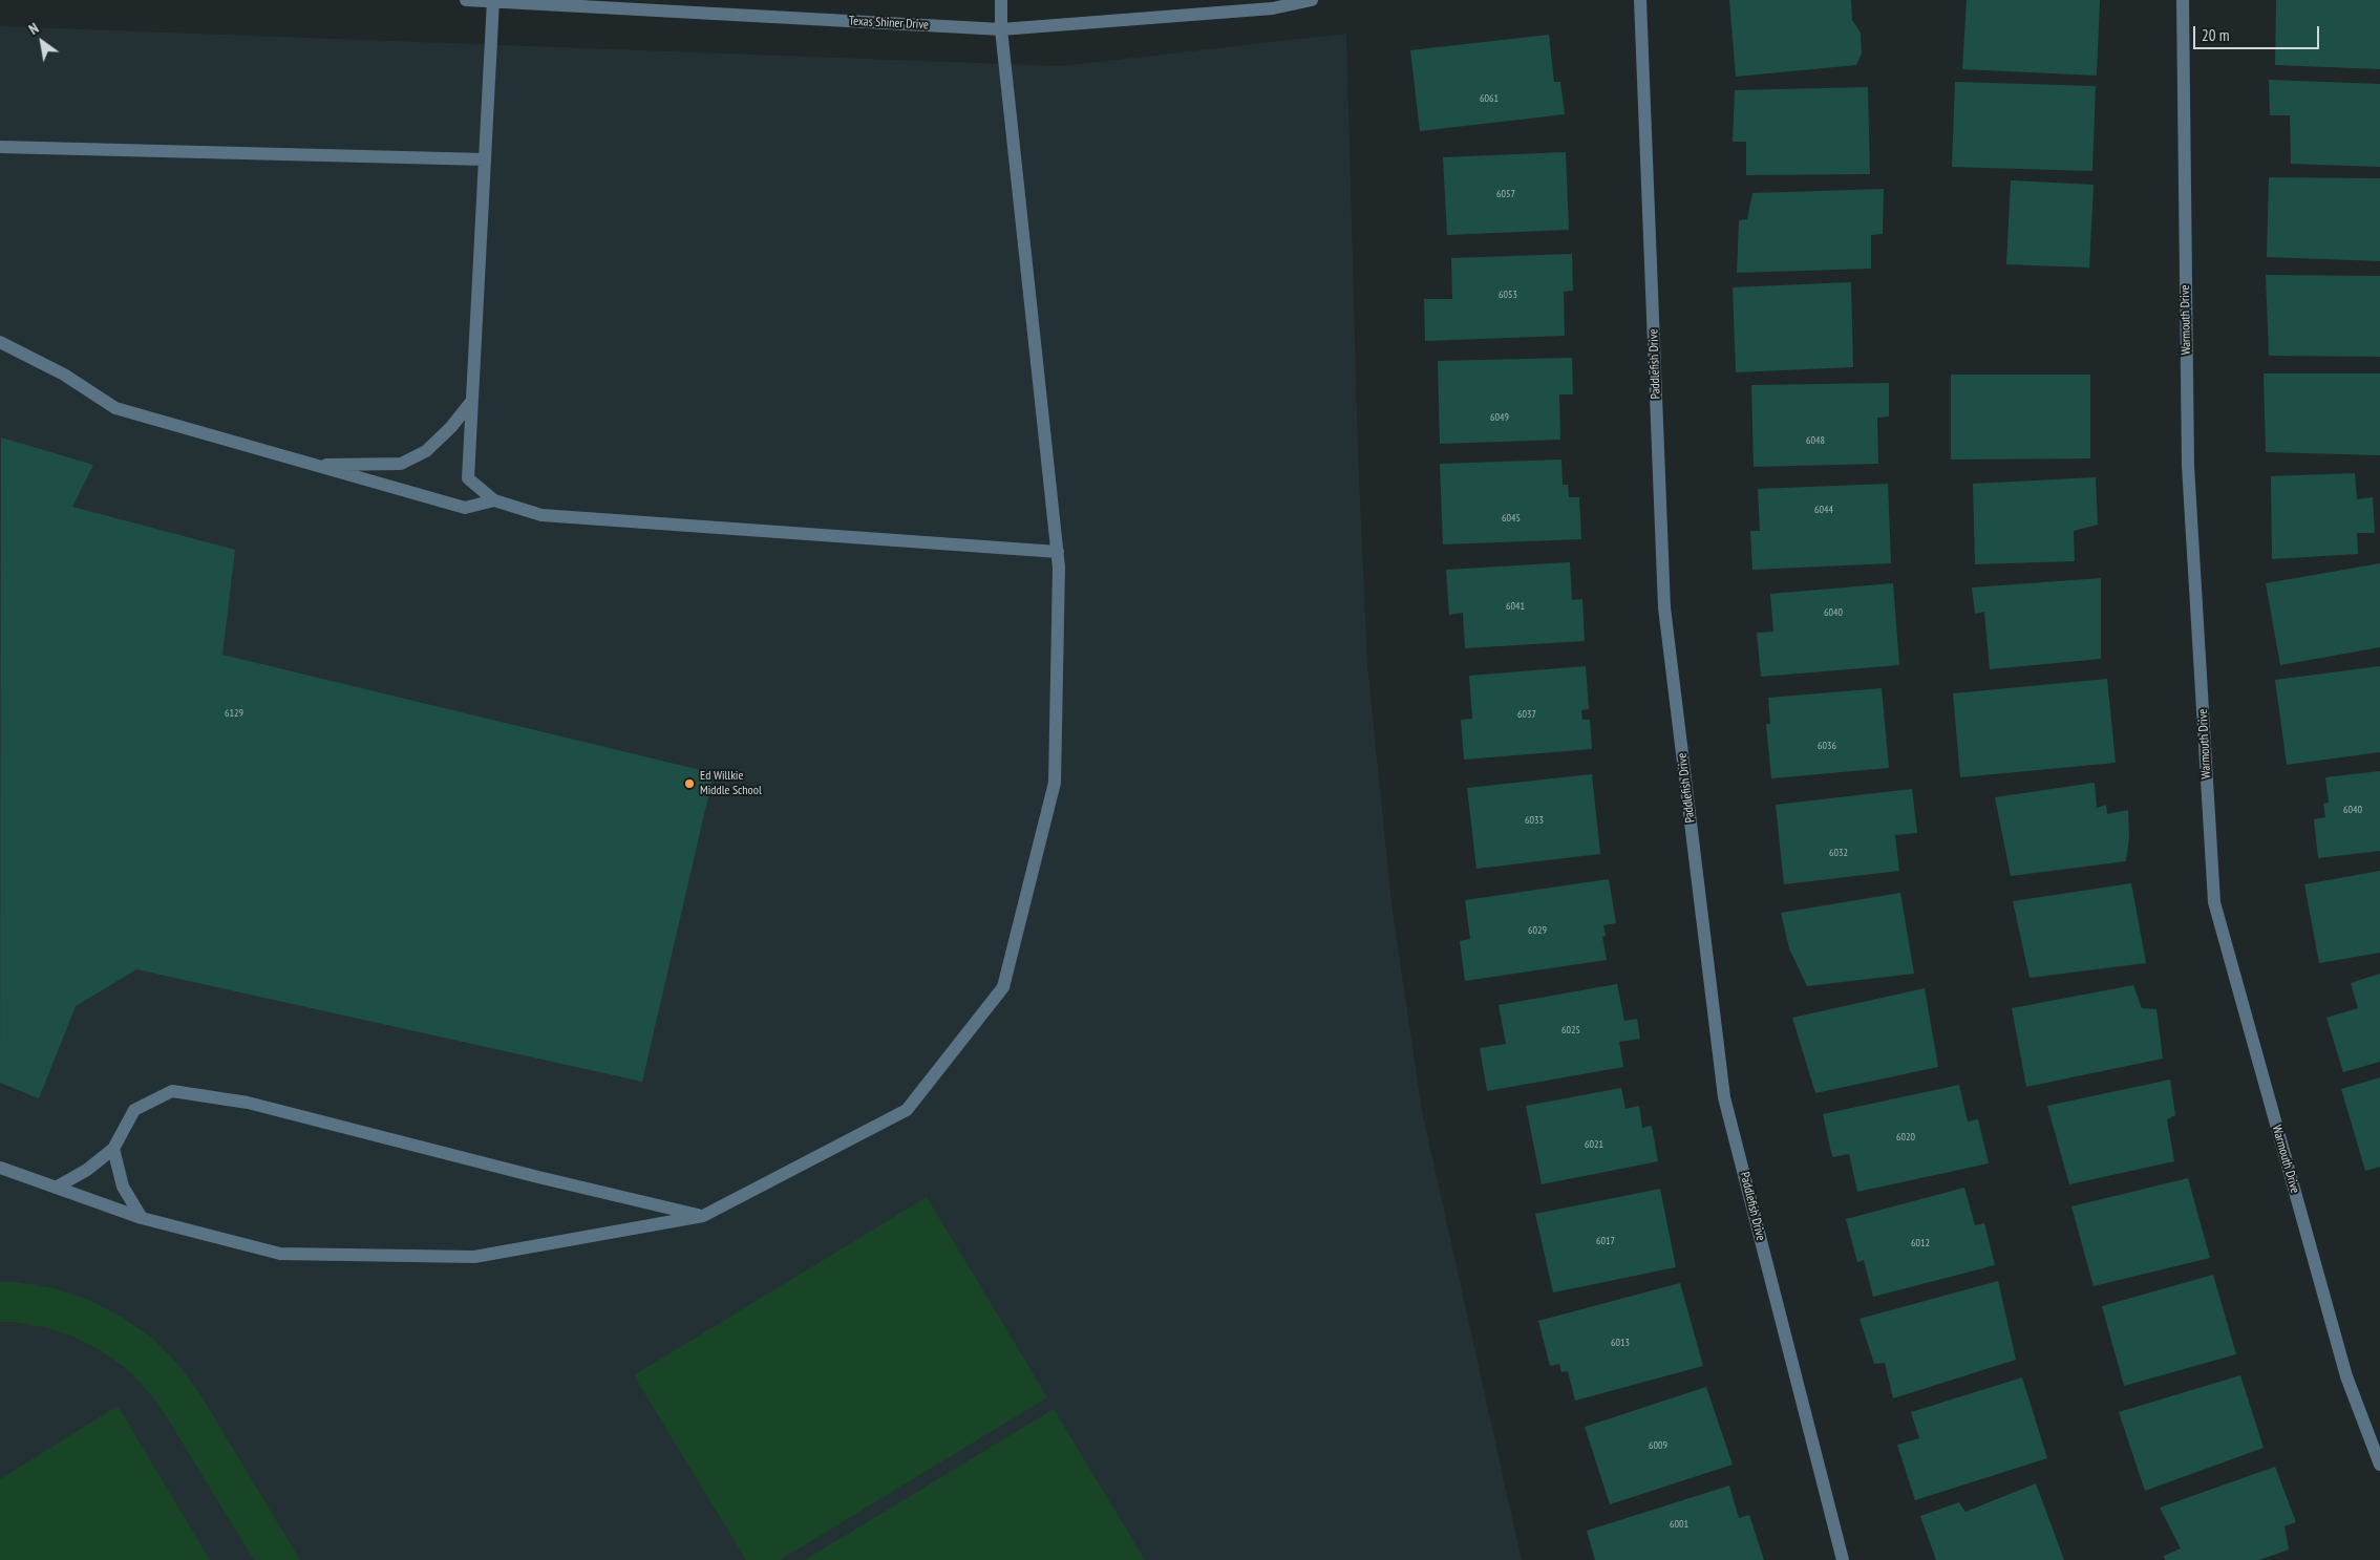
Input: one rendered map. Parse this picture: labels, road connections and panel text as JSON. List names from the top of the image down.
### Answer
{
  "streets": {
    "street": ["Texas Shiner Drive", "Warmouth Drive", "Paddlefish Drive"]
  },
  "places": ["Ed Willkie Middle School"],
  "house_numbers": [
    "6061",
    "6057",
    "6053",
    "6049",
    "6048",
    "6044",
    "6045",
    "6041",
    "6040",
    "6129",
    "6037",
    "6036",
    "6040",
    "6033",
    "6032",
    "6029",
    "6025",
    "6020",
    "6021",
    "6017",
    "6012",
    "6013",
    "6009",
    "6001"
  ],
  "scale_bar": "20 m",
  "north": "top left"
}
